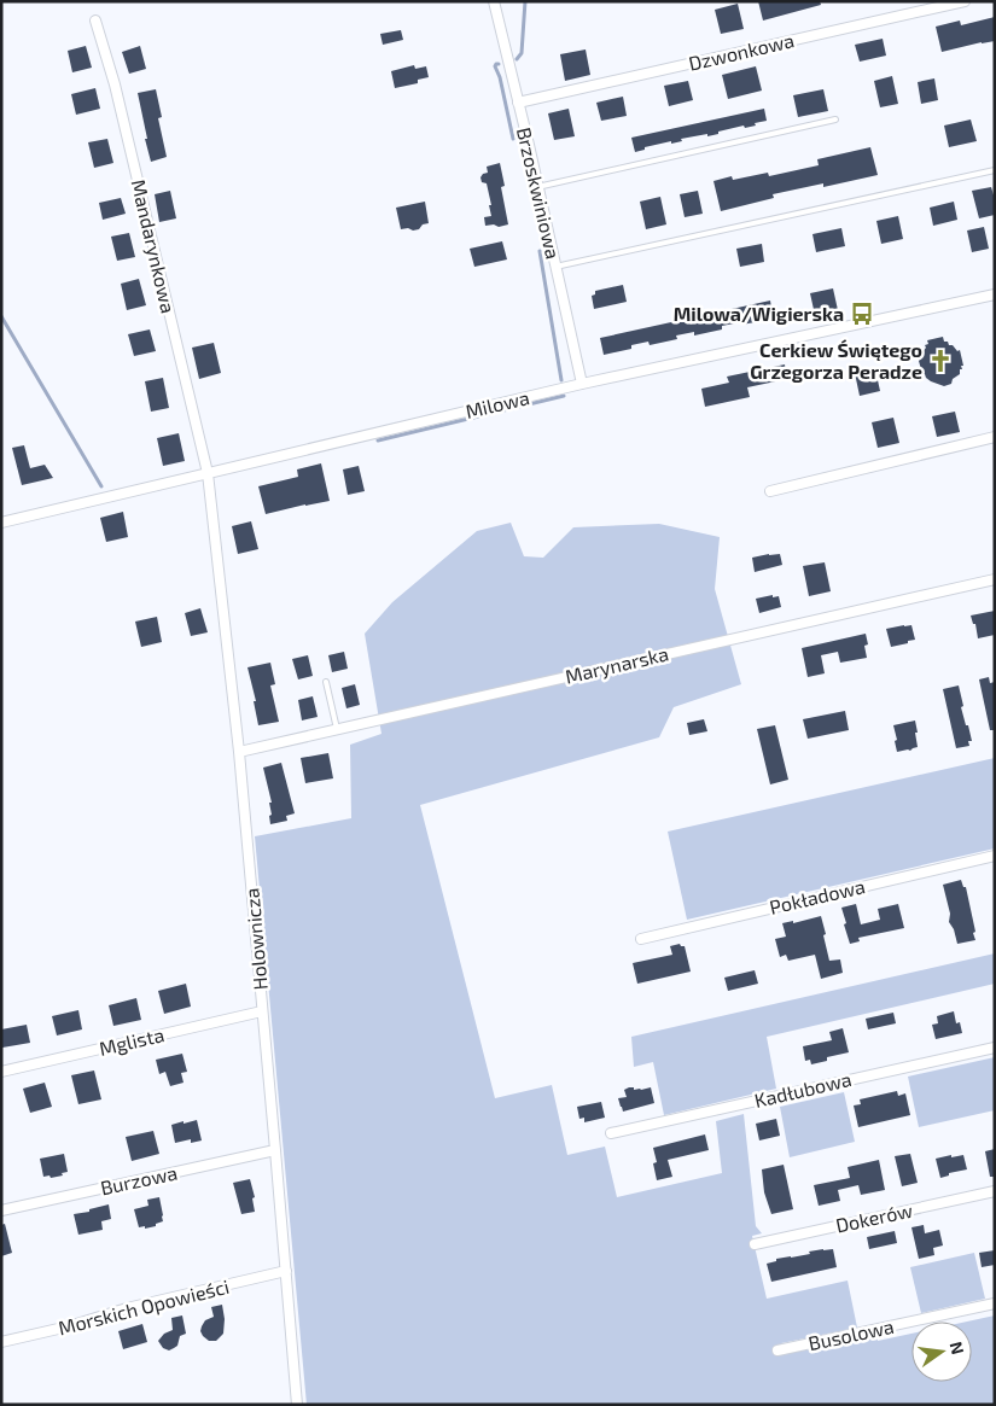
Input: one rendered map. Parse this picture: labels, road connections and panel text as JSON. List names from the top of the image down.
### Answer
{
  "streets": {
    "street": [
      "Dzwonkowa",
      "Brzoskwiniowa",
      "Mandarynkowa",
      "Milowa",
      "Marynarska",
      "Pokładowa",
      "Holownicza",
      "Mglista",
      "Kadłubowa",
      "Burzowa",
      "Dokerów",
      "Morskich Opowieści",
      "Busolowa"
    ]
  },
  "crossings": [
    ["Dzwonkowa", "Brzoskwiniowa"],
    ["Brzoskwiniowa", "Milowa"],
    ["Mandarynkowa", "Milowa"],
    ["Mandarynkowa", "Holownicza"],
    ["Milowa", "Holownicza"],
    ["Marynarska", "Holownicza"],
    ["Holownicza", "Mglista"],
    ["Holownicza", "Burzowa"],
    ["Holownicza", "Morskich Opowieści"]
  ],
  "places": {
    "bus stop": ["Milowa/Wigierska"],
    "church": ["Cerkiew Świętego Grzegorza Peradze"]
  },
  "north": "right"
}
